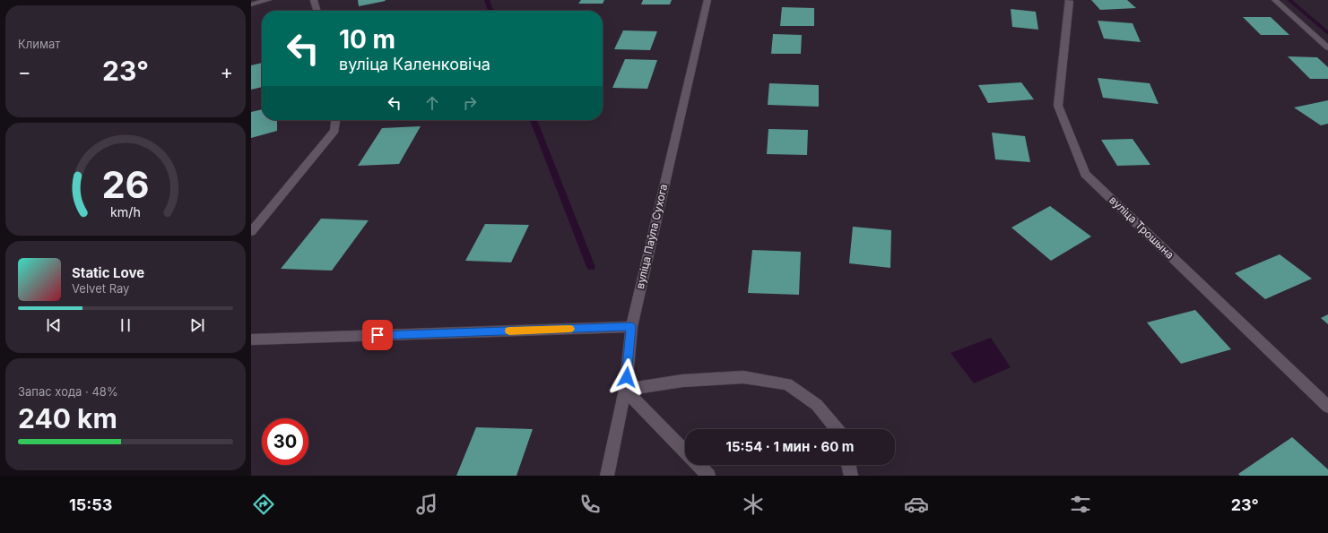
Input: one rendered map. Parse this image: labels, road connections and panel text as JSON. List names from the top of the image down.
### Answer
{
  "streets": {
    "street": ["вуліца Трошына", "вуліца Паўла Сухога"]
  },
  "page": {
    "tile": [
      "Климат",
      ["Запас хода · 48%", "240 km"]
    ],
    "turn": ["10 m", "вуліца Каленковіча"],
    "heat": ["−", "23°", "+"],
    "song": ["Static Love", "Velvet Ray"],
    "limit": "30",
    "trip": "15:54 · 1 мин · 60 m",
    "tabs": ["15:53", "23°"],
    "gauge": ["26", "km/h"]
  }
}
